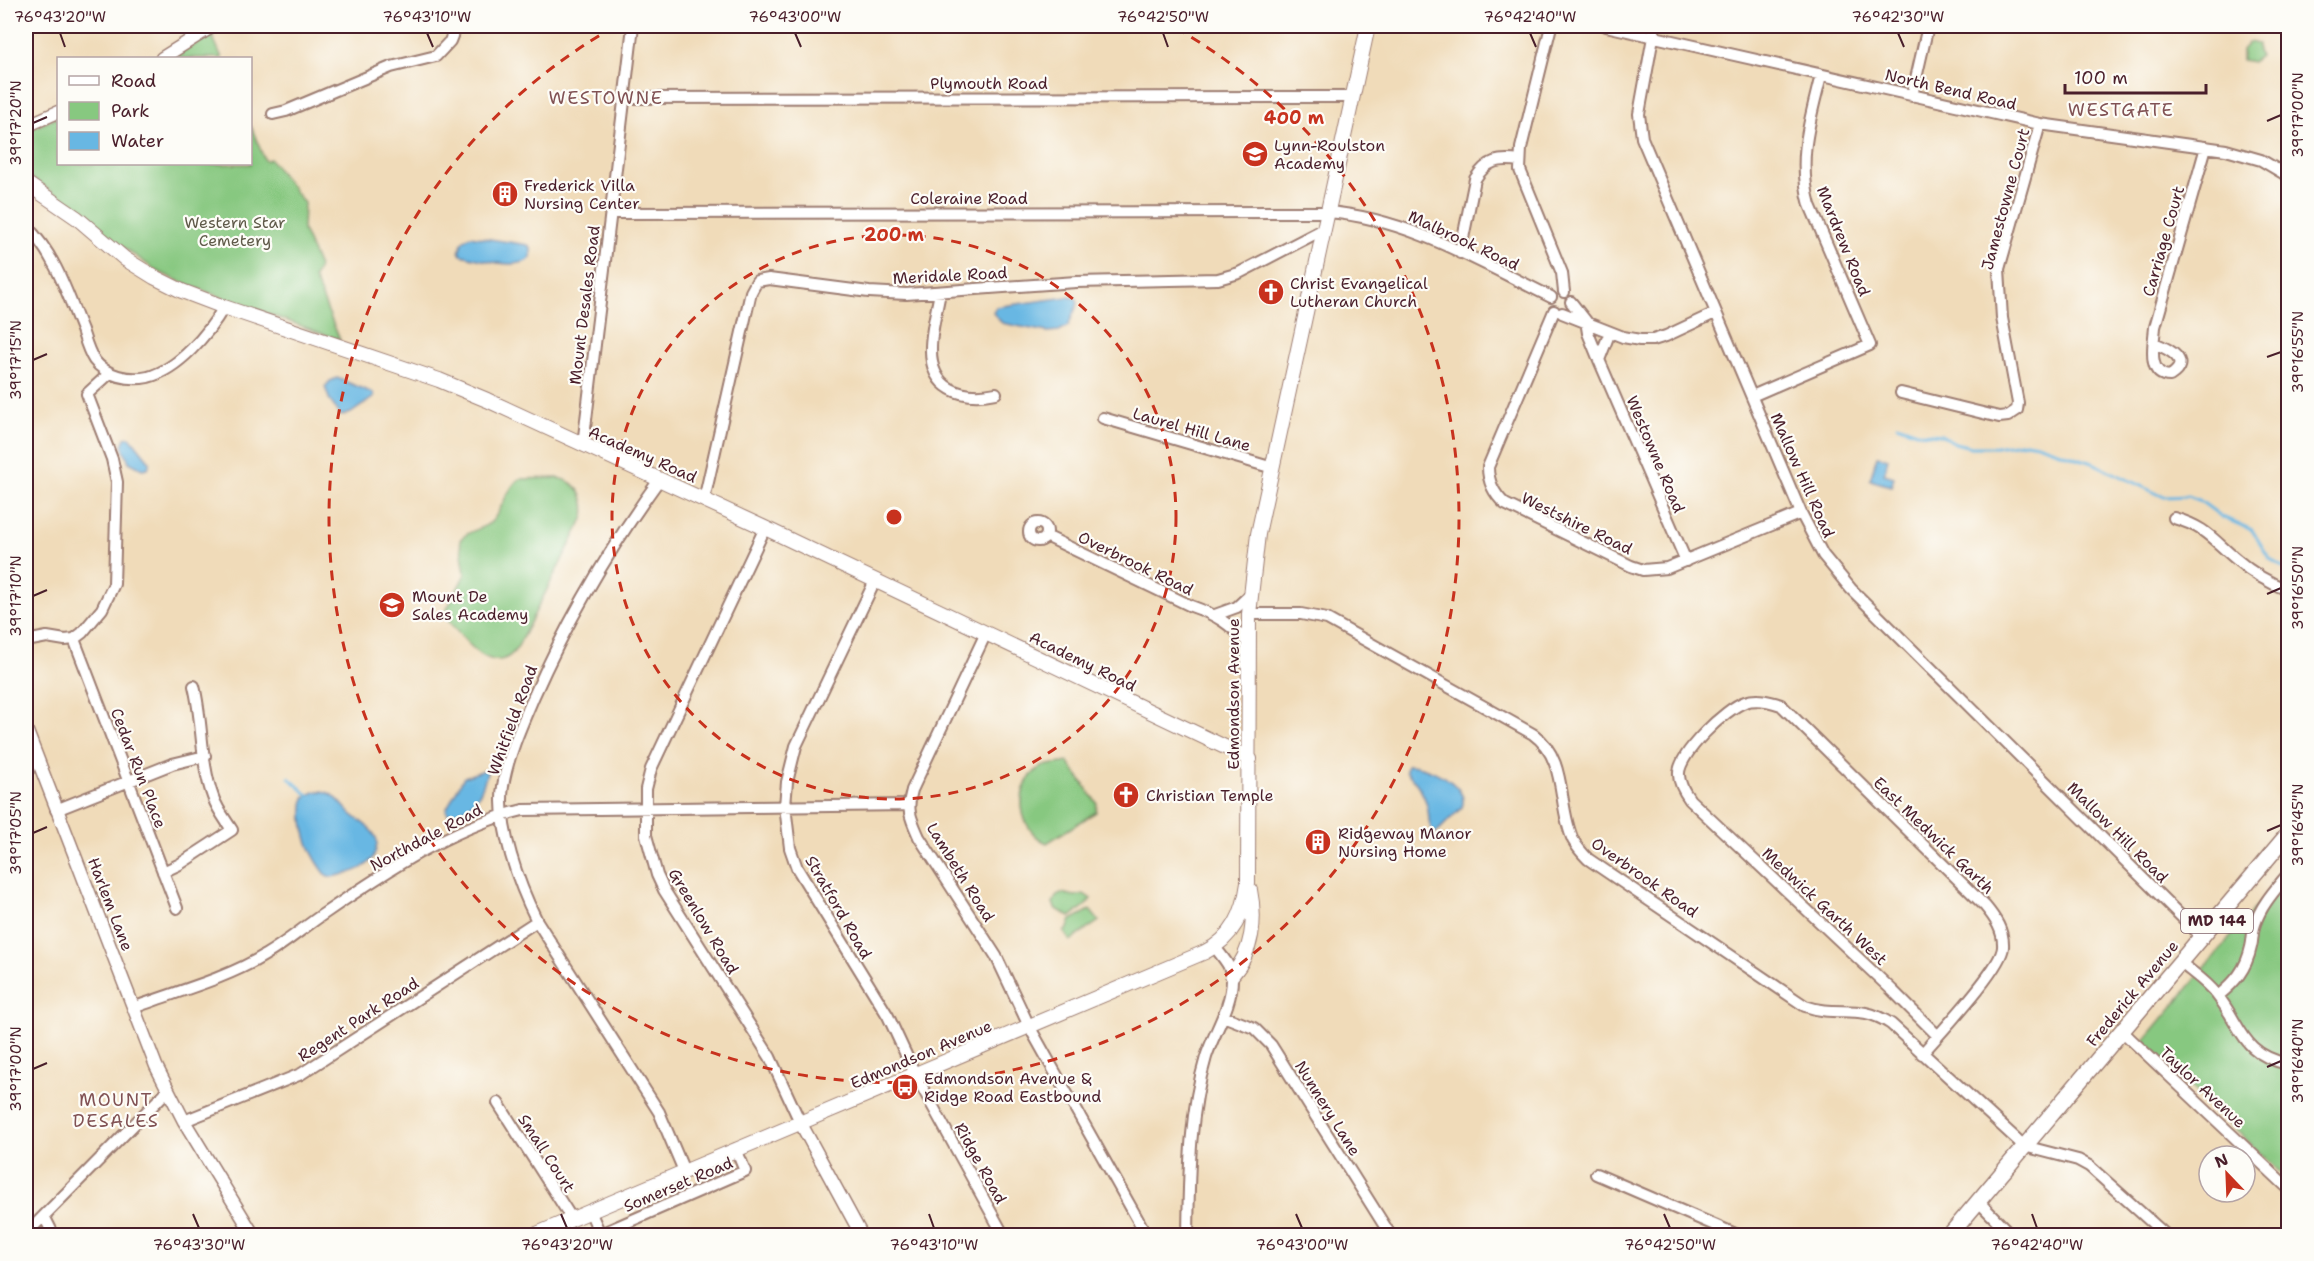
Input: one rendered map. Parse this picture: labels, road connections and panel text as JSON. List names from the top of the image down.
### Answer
{
  "streets": {
    "main road": [
      "Academy Road",
      "Edmondson Avenue",
      "MD 144",
      "Frederick Avenue"
    ],
    "street": [
      "Plymouth Road",
      "North Bend Road",
      "Coleraine Road",
      "Jamestowne Court",
      "Malbrook Road",
      "Mardrew Road",
      "Carriage Court",
      "Meridale Road",
      "Mount Desales Road",
      "Laurel Hill Lane",
      "Westowne Road",
      "Mallow Hill Road",
      "Westshire Road",
      "Overbrook Road",
      "Whitfield Road",
      "Cedar Run Place",
      "East Medwick Garth",
      "Northdale Road",
      "Lambeth Road",
      "Harlem Lane",
      "Medwick Garth West",
      "Stratford Road",
      "Greenlow Road",
      "Regent Park Road",
      "Taylor Avenue",
      "Nunnery Lane",
      "Small Court",
      "Ridge Road",
      "Somerset Road"
    ]
  },
  "crossings": [
    ["Plymouth Road", "Mount Desales Road"],
    ["Plymouth Road", "Edmondson Avenue"],
    ["North Bend Road", "Jamestowne Court"],
    ["North Bend Road", "Mardrew Road"],
    ["North Bend Road", "Carriage Court"],
    ["North Bend Road", "Mallow Hill Road"],
    ["Coleraine Road", "Malbrook Road"],
    ["Coleraine Road", "Mount Desales Road"],
    ["Coleraine Road", "Edmondson Avenue"],
    ["Malbrook Road", "Westshire Road"],
    ["Malbrook Road", "Edmondson Avenue"],
    ["Mardrew Road", "Mallow Hill Road"],
    ["Meridale Road", "Academy Road"],
    ["Meridale Road", "Edmondson Avenue"],
    ["Mount Desales Road", "Academy Road"],
    ["Laurel Hill Lane", "Edmondson Avenue"],
    ["Academy Road", "Edmondson Avenue"],
    ["Academy Road", "Whitfield Road"],
    ["Academy Road", "Stratford Road"],
    ["Academy Road", "Greenlow Road"],
    ["Westowne Road", "Westshire Road"],
    ["Mallow Hill Road", "Westshire Road"],
    ["Mallow Hill Road", "Frederick Avenue"],
    ["Overbrook Road", "Edmondson Avenue"],
    ["Overbrook Road", "MD 144"],
    ["Overbrook Road", "Frederick Avenue"],
    ["Edmondson Avenue", "Whitfield Road"],
    ["Edmondson Avenue", "Lambeth Road"],
    ["Edmondson Avenue", "Stratford Road"],
    ["Edmondson Avenue", "Greenlow Road"],
    ["Edmondson Avenue", "Small Court"],
    ["Edmondson Avenue", "Ridge Road"],
    ["Edmondson Avenue", "Somerset Road"],
    ["Whitfield Road", "Northdale Road"],
    ["Whitfield Road", "Regent Park Road"],
    ["East Medwick Garth", "Medwick Garth West"],
    ["Northdale Road", "Lambeth Road"],
    ["Northdale Road", "Harlem Lane"],
    ["Northdale Road", "Stratford Road"],
    ["Northdale Road", "Greenlow Road"],
    ["Harlem Lane", "Regent Park Road"],
    ["Stratford Road", "Ridge Road"],
    ["MD 144", "Frederick Avenue"],
    ["Frederick Avenue", "Taylor Avenue"]
  ],
  "districts": ["WESTOWNE", "WESTGATE", "MOUNT DESALES"],
  "parks": ["Western Star Cemetery"],
  "places": {
    "school or university": ["Lynn-Roulston Academy", "Mount De Sales Academy"],
    "building": ["Frederick Villa Nursing Center", "Ridgeway Manor Nursing Home"],
    "church": ["Christ Evangelical Lutheran Church", "Christian Temple"],
    "bus stop": ["Edmondson Avenue & Ridge Road Eastbound"]
  },
  "legend": ["Road", "Park", "Water"],
  "scale_bar": "100 m",
  "north": "top left",
  "coordinates": [
    "76°43'20\"W",
    "76°43'10\"W",
    "76°43'00\"W",
    "76°42'50\"W",
    "76°42'40\"W",
    "76°42'30\"W",
    "39°17'00\"N",
    "39°17'20\"N",
    "39°16'55\"N",
    "39°17'15\"N",
    "39°16'50\"N",
    "39°17'10\"N",
    "39°16'45\"N",
    "39°17'05\"N",
    "39°16'40\"N",
    "76°43'30\"W"
  ],
  "rings": ["400 m", "200 m"]
}
